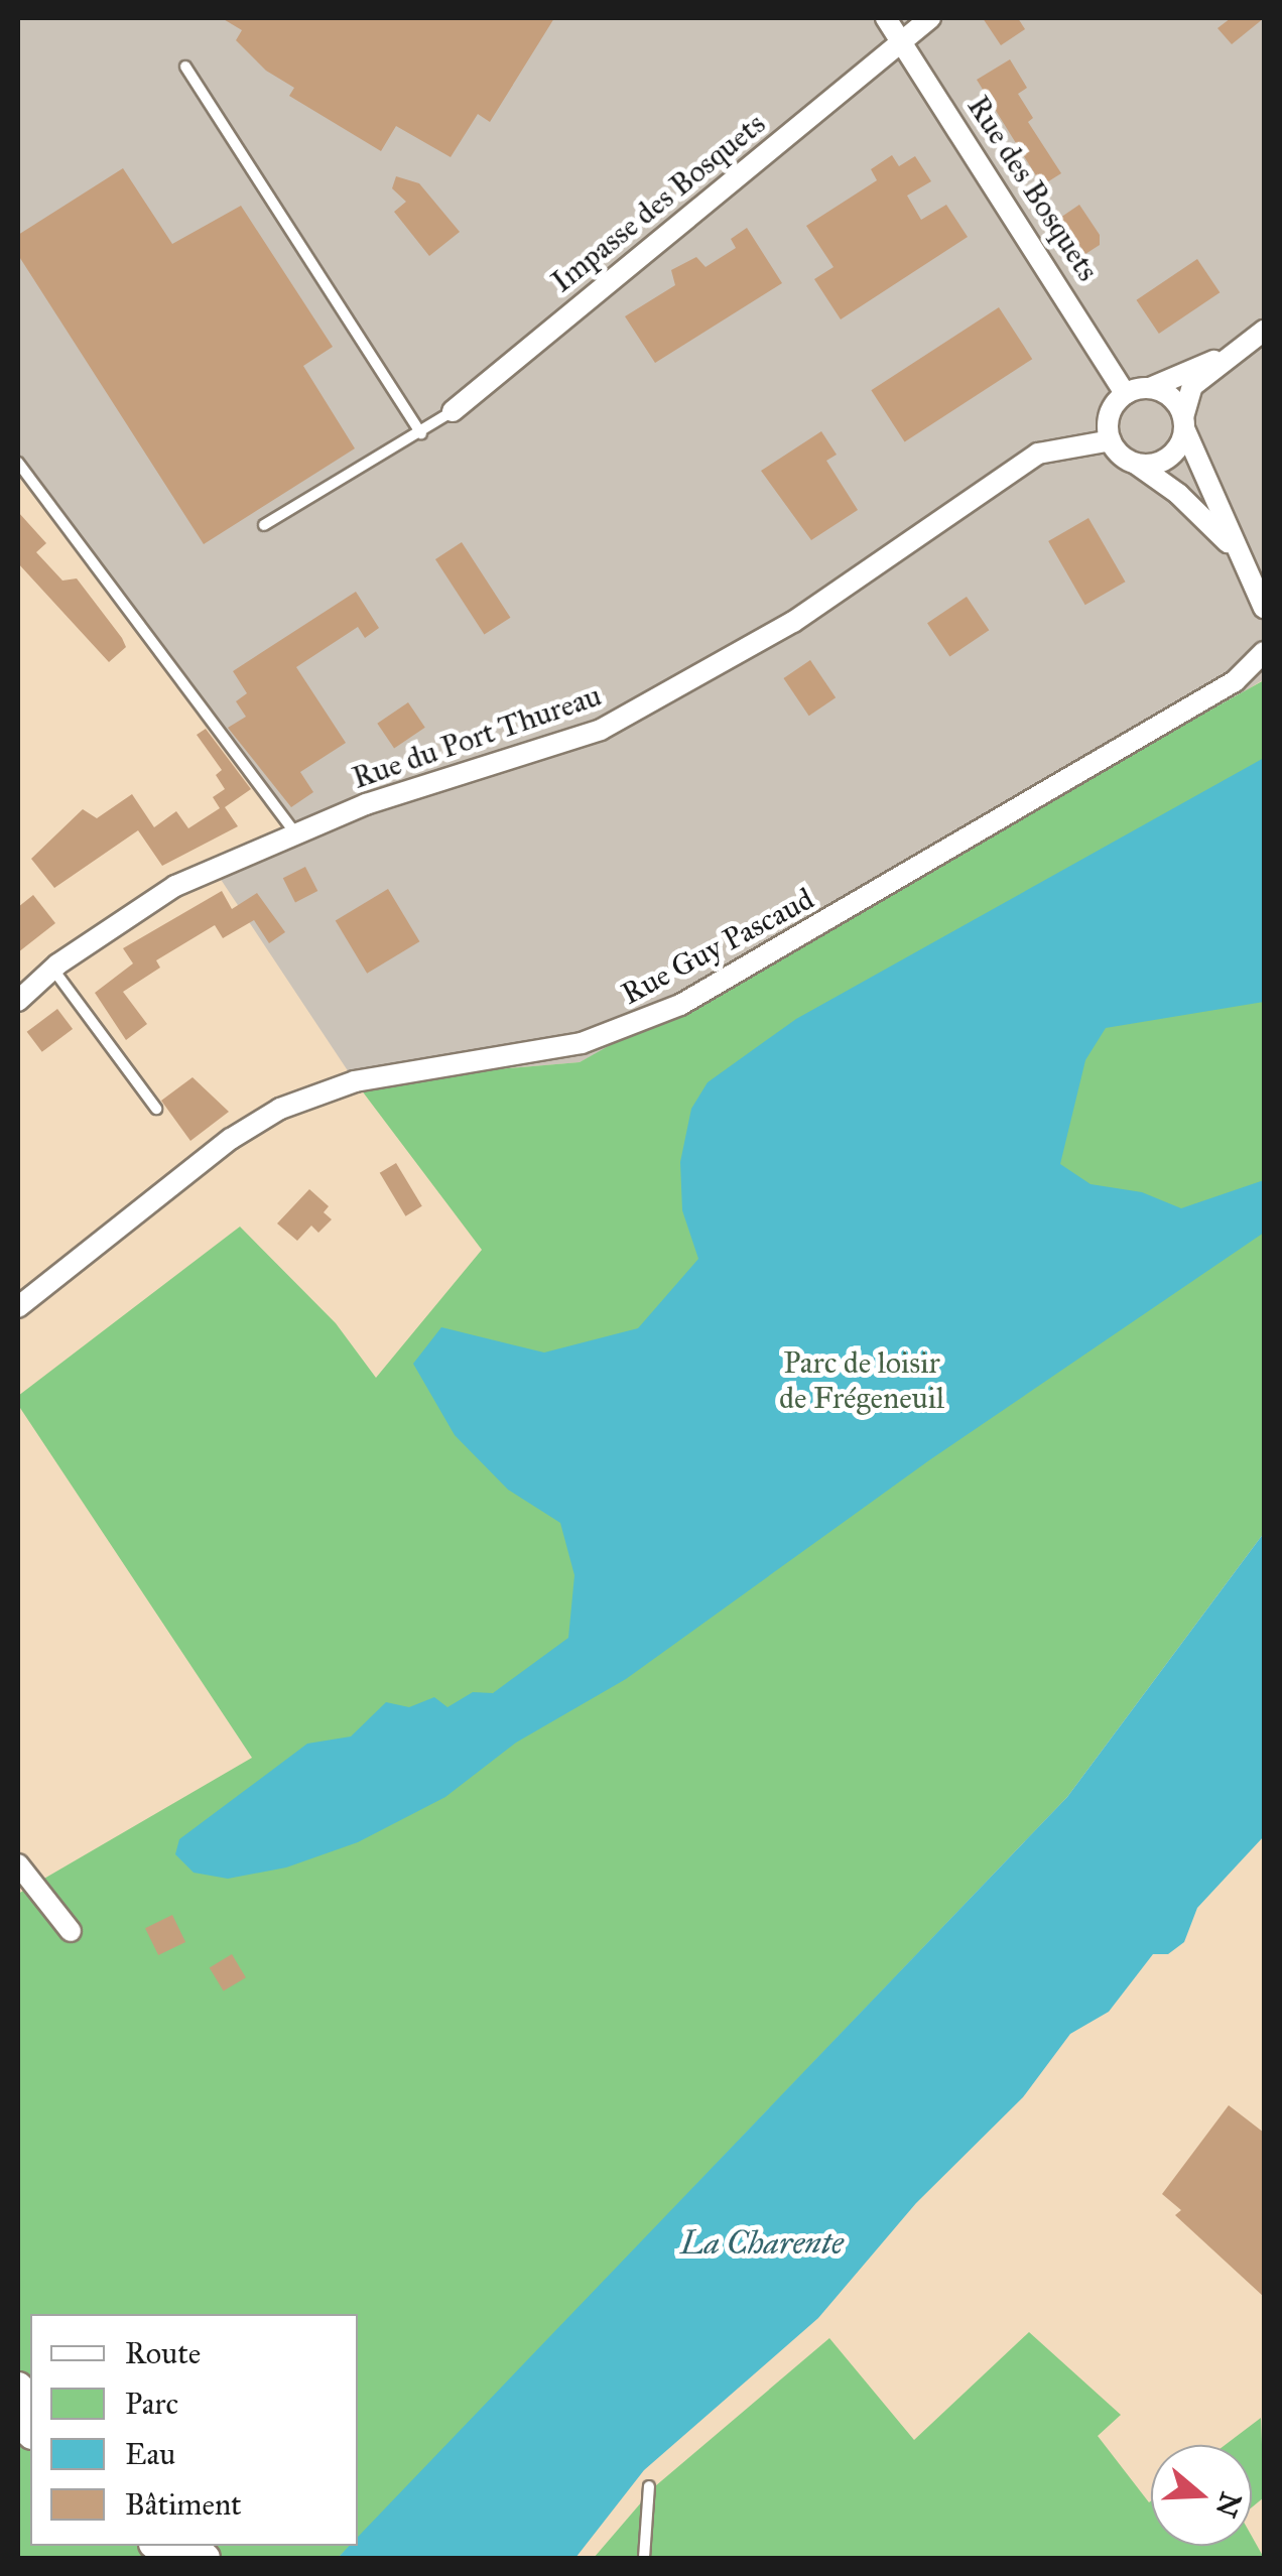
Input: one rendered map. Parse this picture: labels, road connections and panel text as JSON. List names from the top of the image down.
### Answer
{
  "streets": {
    "street": [
      "Rue des Bosquets",
      "Impasse des Bosquets",
      "Rue du Port Thureau",
      "Rue Guy Pascaud"
    ]
  },
  "crossings": [
    ["Rue des Bosquets", "Impasse des Bosquets"],
    ["Rue des Bosquets", "Rue du Port Thureau"]
  ],
  "water": ["La Charente"],
  "parks": ["Parc de loisir de Frégeneuil"],
  "legend": [
    "Route",
    "Parc",
    "Eau",
    "Bâtiment"
  ],
  "north": "right"
}
